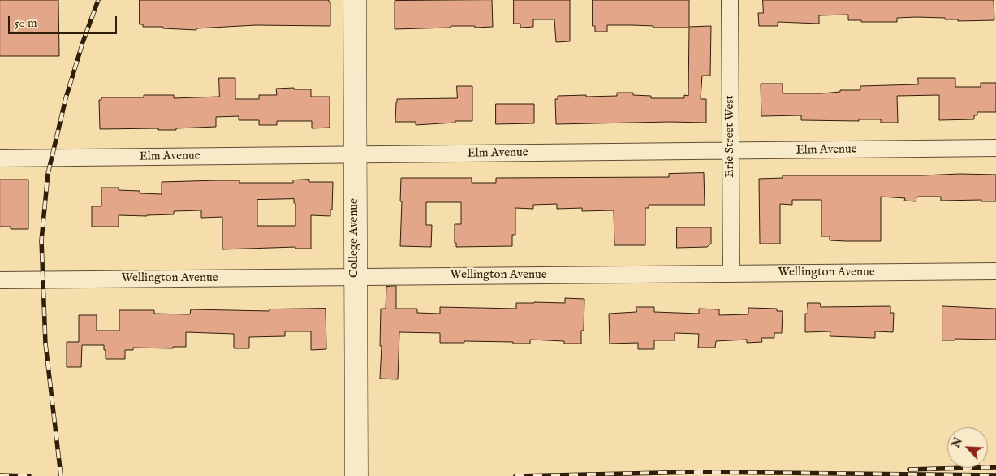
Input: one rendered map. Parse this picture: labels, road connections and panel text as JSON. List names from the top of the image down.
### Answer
{
  "streets": {
    "street": [
      "Erie Street West",
      "Elm Avenue",
      "College Avenue",
      "Wellington Avenue"
    ]
  },
  "crossings": [
    ["Erie Street West", "Elm Avenue"],
    ["Erie Street West", "Wellington Avenue"],
    ["Elm Avenue", "College Avenue"],
    ["College Avenue", "Wellington Avenue"]
  ],
  "scale_bar": "50 m",
  "north": "top left"
}
